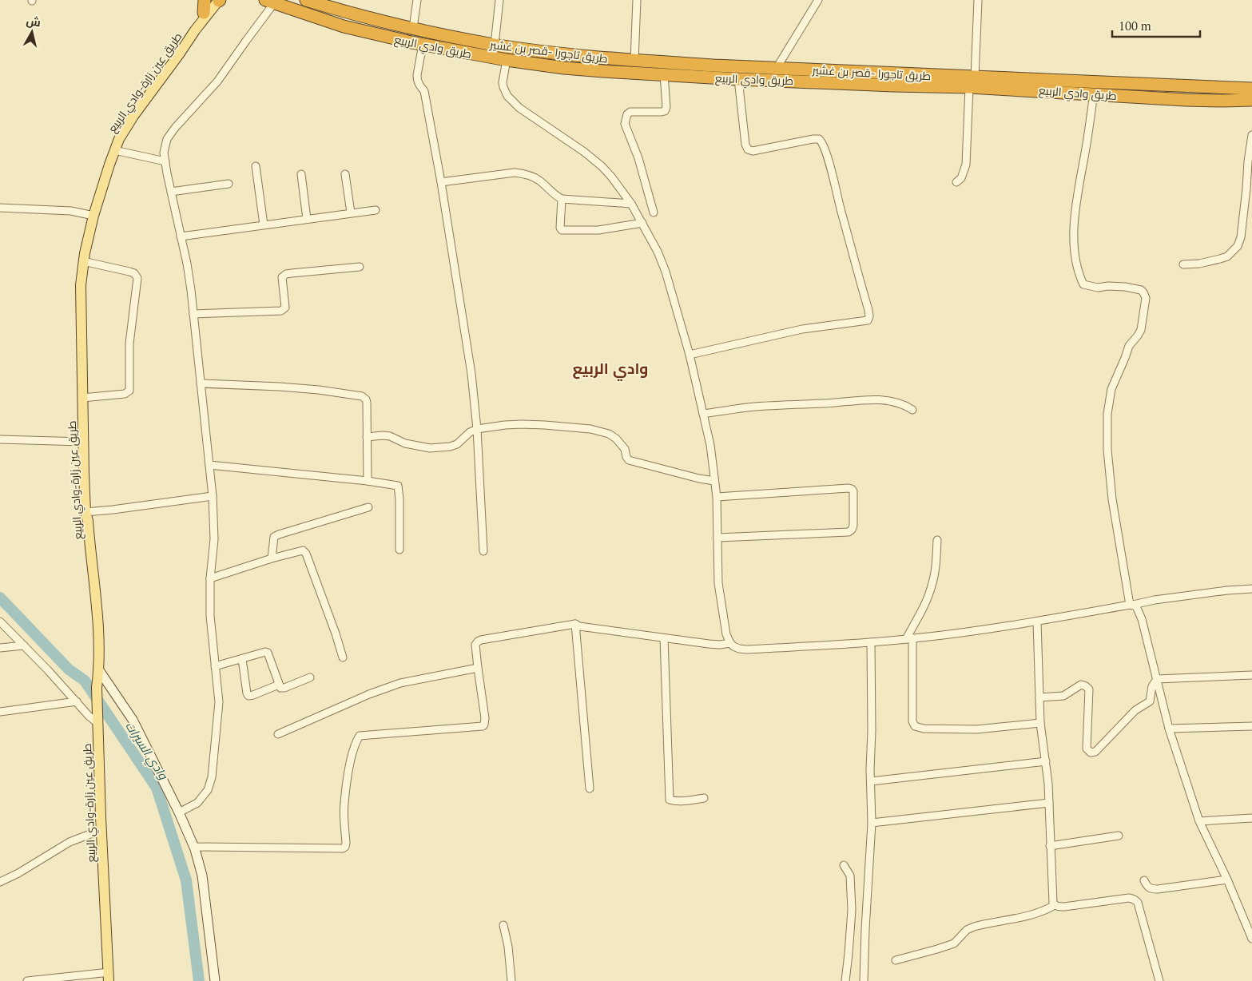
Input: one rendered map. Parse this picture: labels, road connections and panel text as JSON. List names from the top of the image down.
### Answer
{
  "streets": {
    "highway": ["طريق وادي الربيع", "طريق تاجورا -قصر بن غشير"],
    "main road": ["طريق عين زارة-وادي الربيع"]
  },
  "crossings": [
    ["طريق وادي الربيع", "طريق تاجورا -قصر بن غشير"]
  ],
  "districts": ["وادي الربيع"],
  "water": ["وادي السيرات"],
  "scale_bar": "100 m",
  "north": "top"
}
